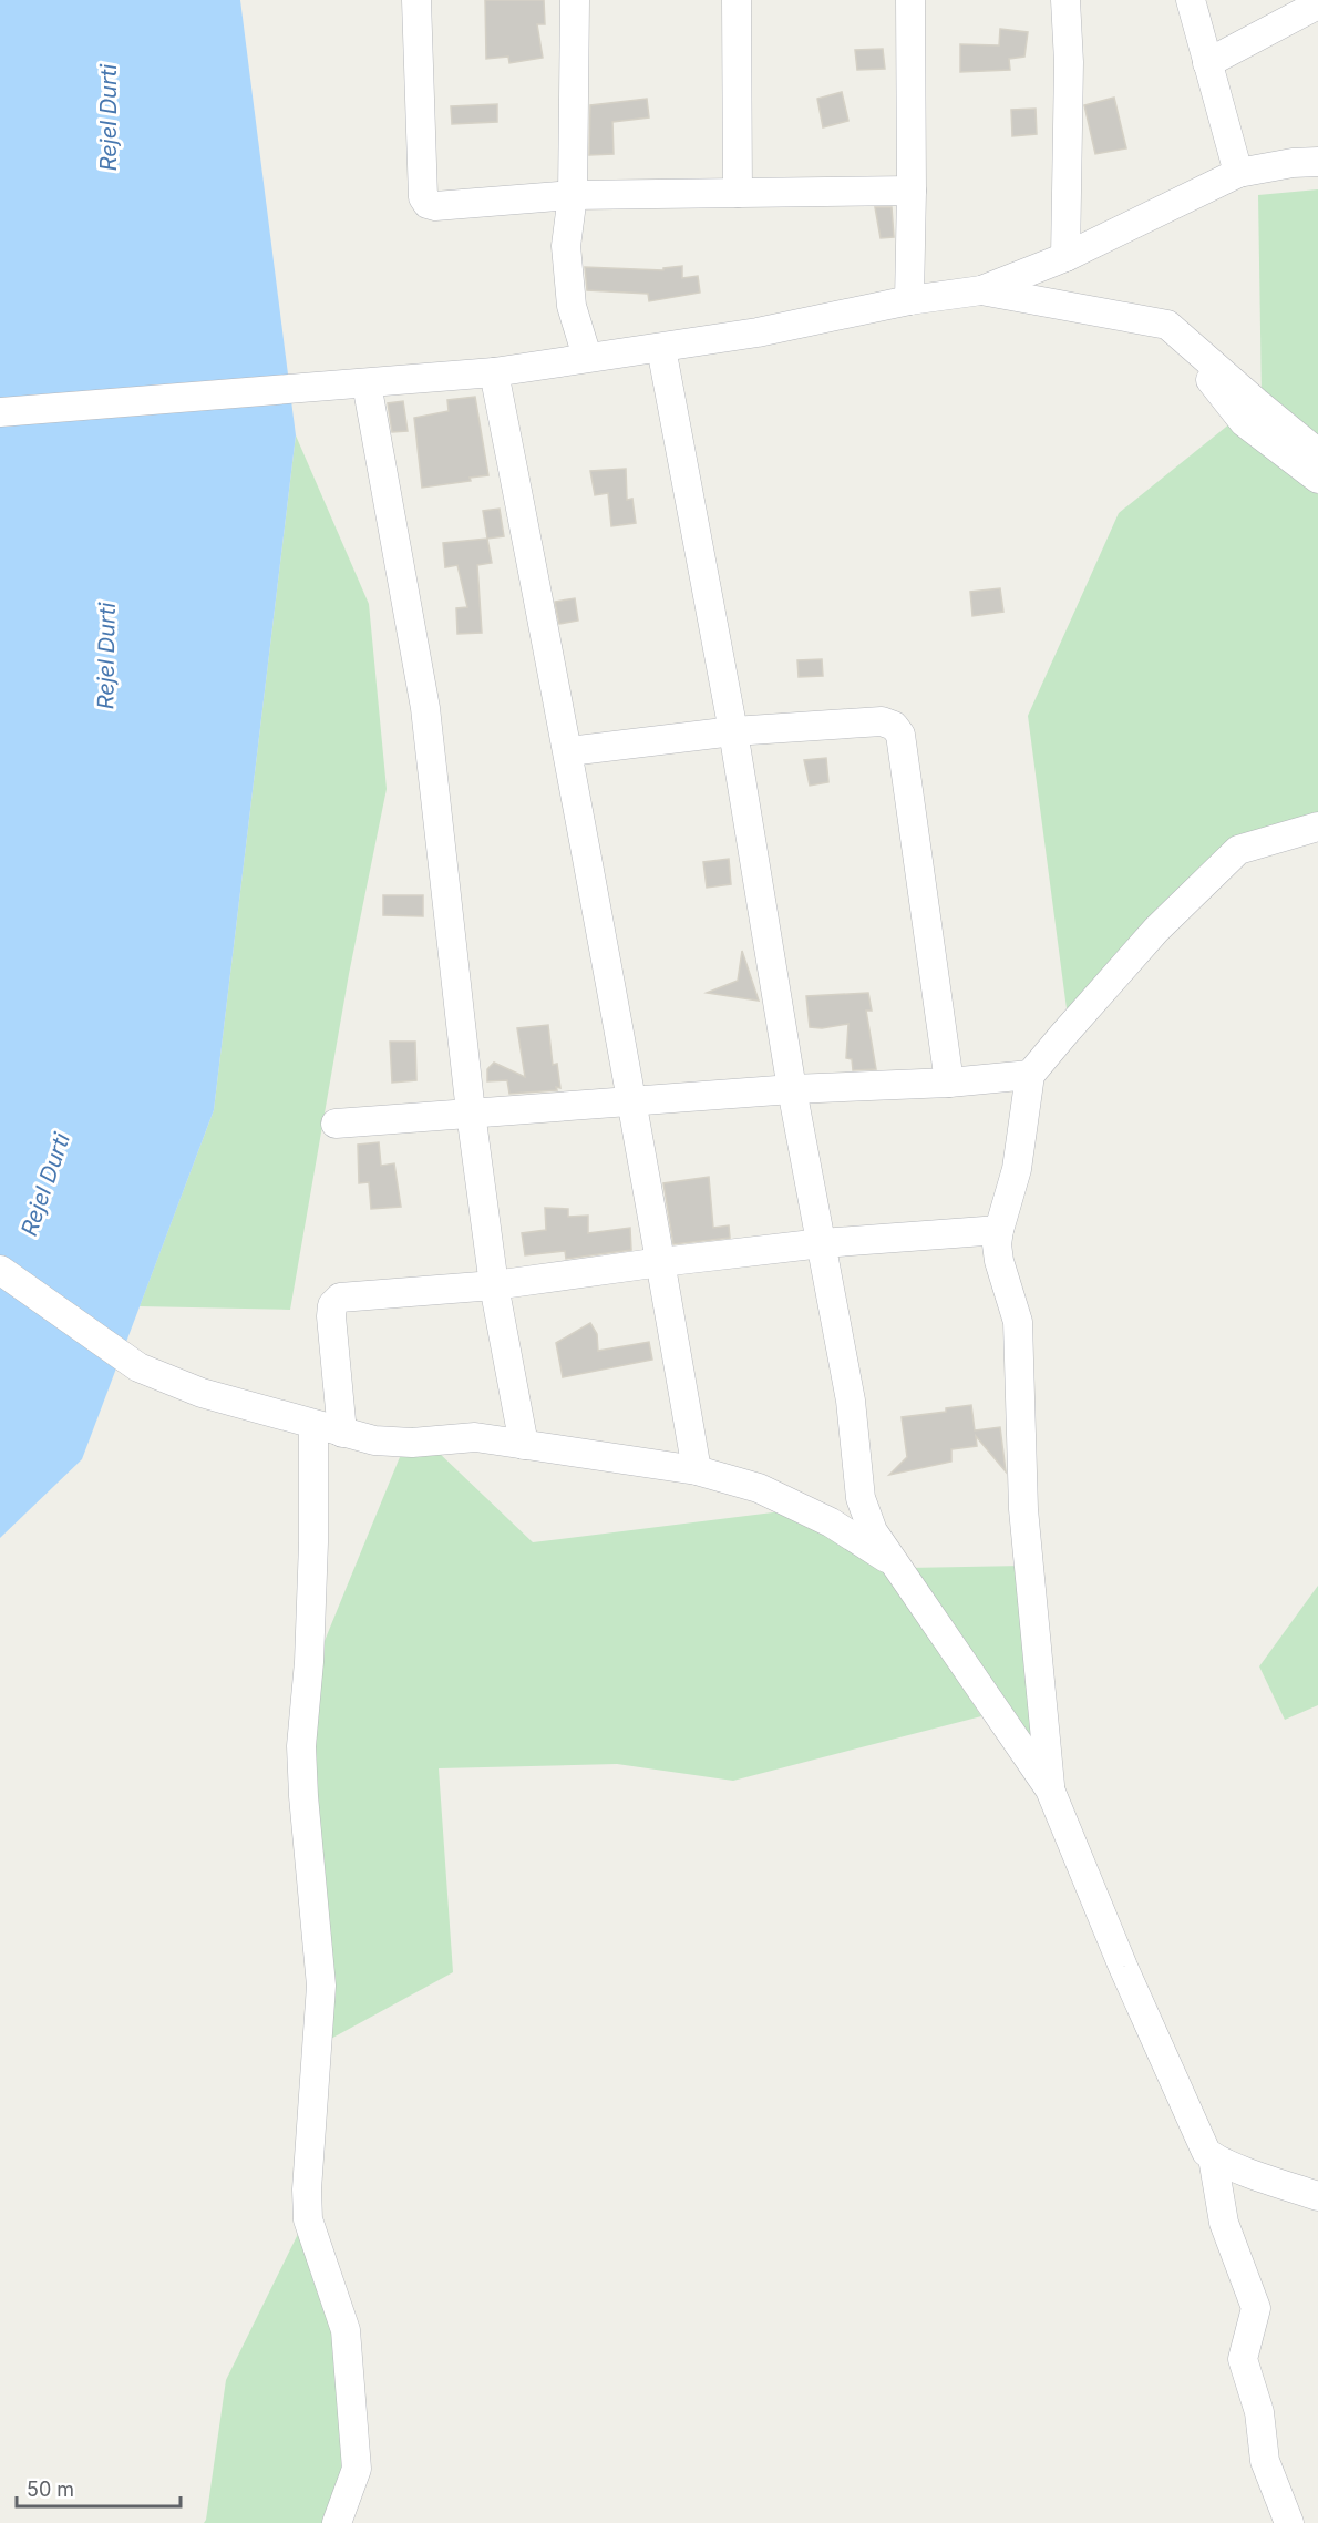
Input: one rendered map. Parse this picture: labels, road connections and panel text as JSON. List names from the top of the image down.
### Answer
{
  "water": ["Rejel Durti"],
  "scale_bar": "50 m"
}
